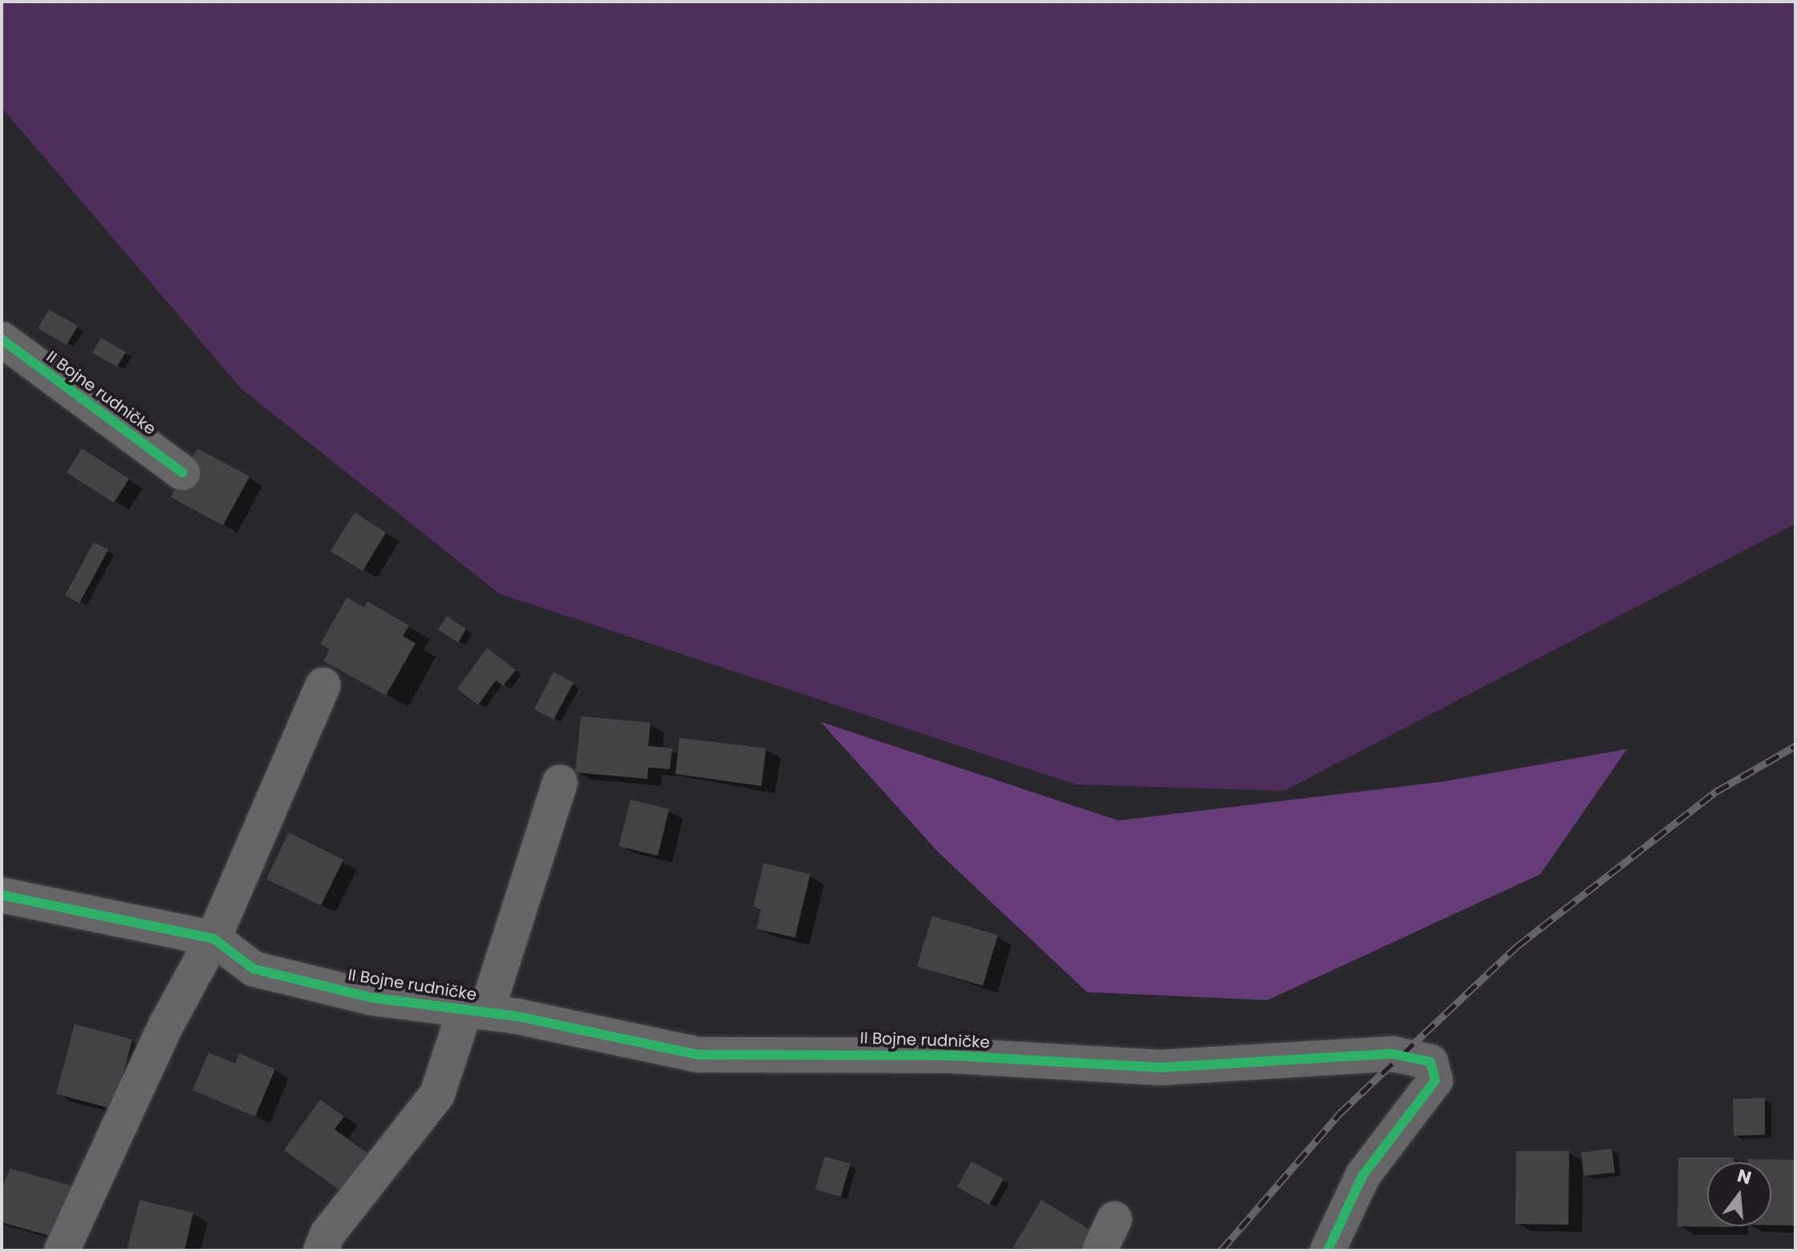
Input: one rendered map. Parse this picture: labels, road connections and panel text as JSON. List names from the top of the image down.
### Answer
{
  "streets": {
    "street": ["II Bojne rudničke"]
  },
  "north": "top"
}
